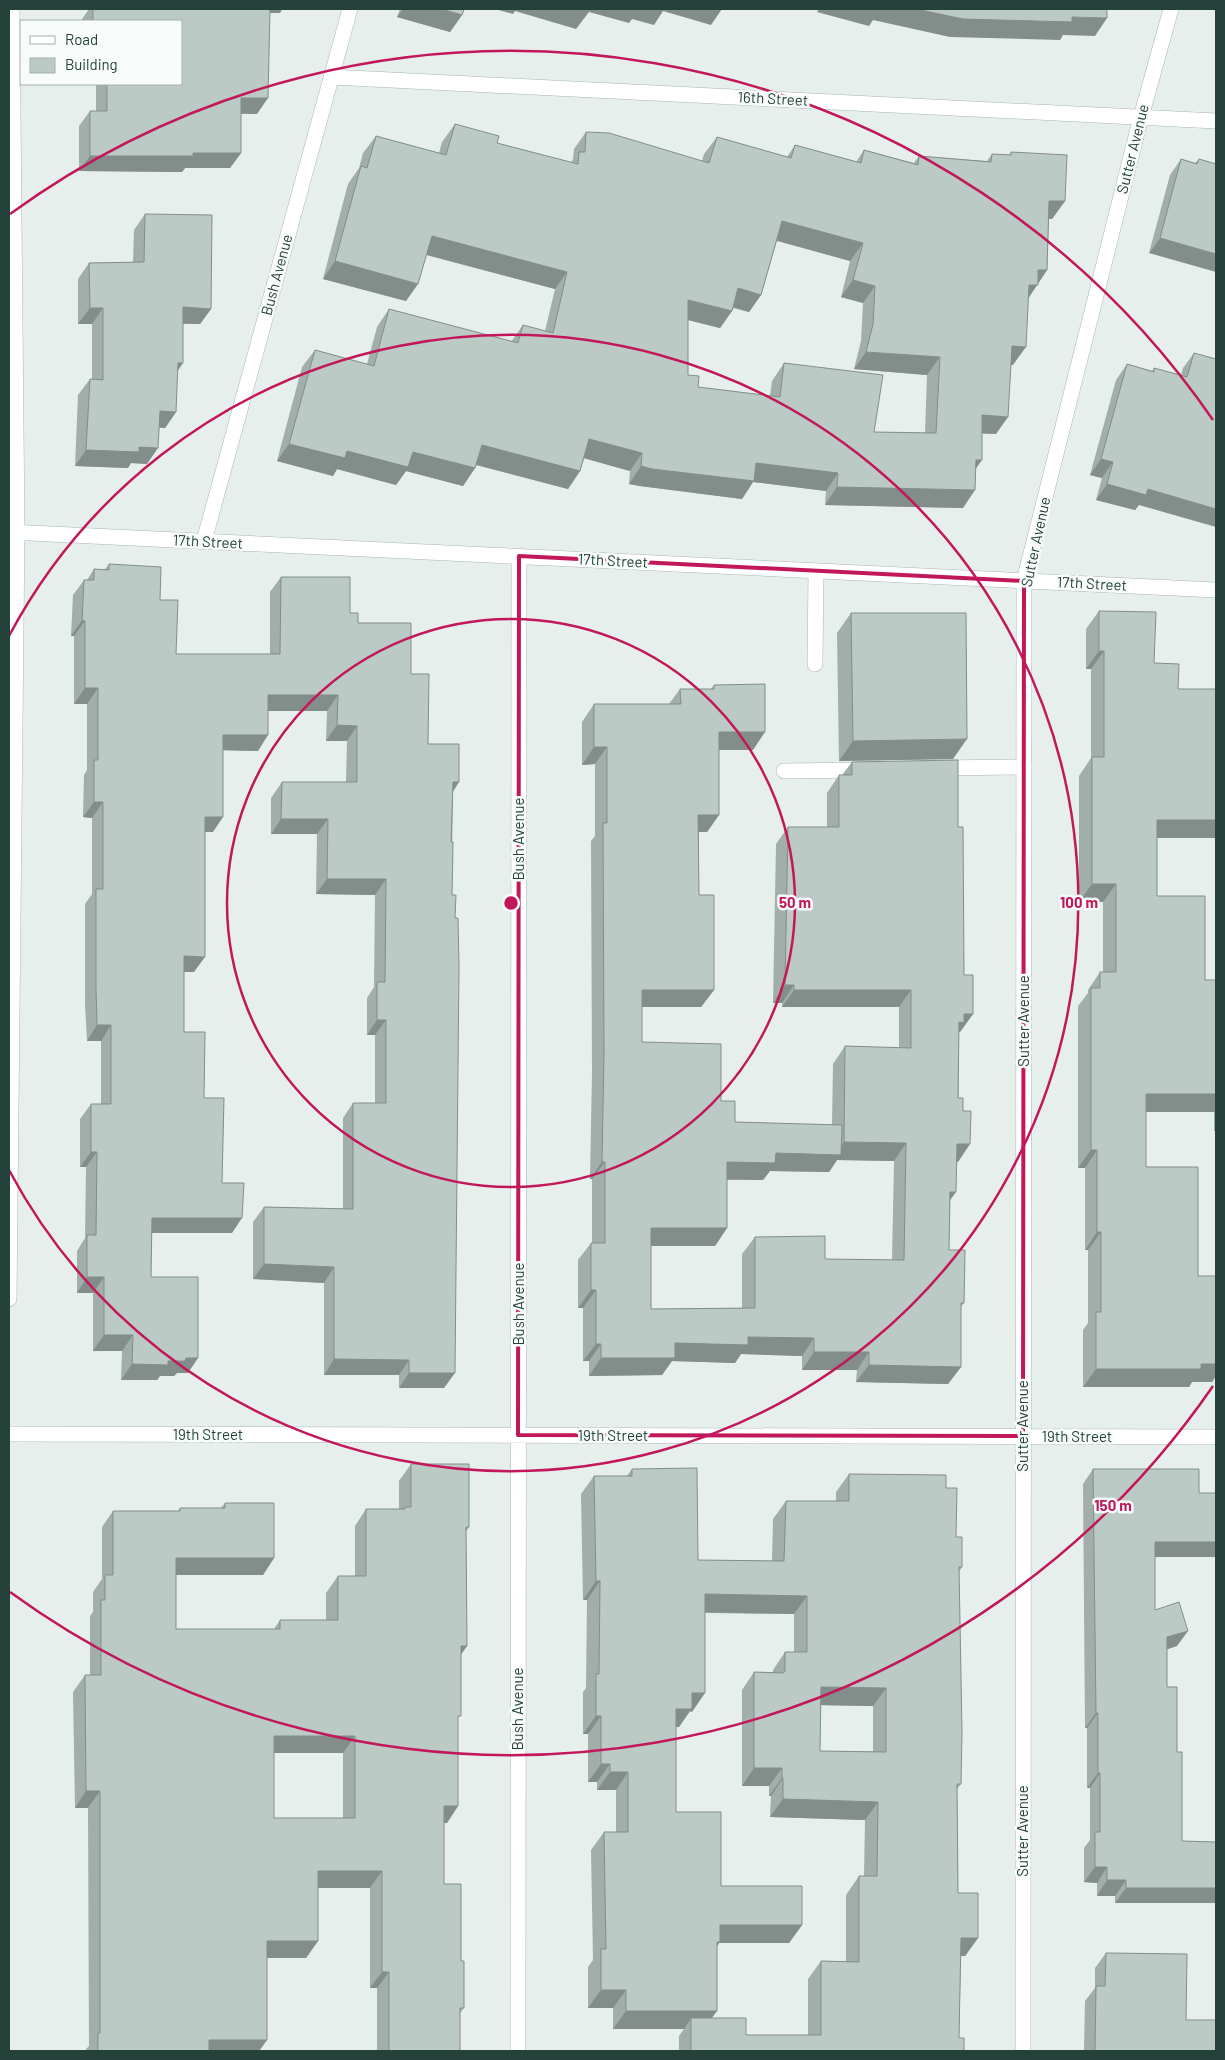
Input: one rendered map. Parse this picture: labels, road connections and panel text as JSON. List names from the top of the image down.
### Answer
{
  "streets": {
    "street": [
      "16th Street",
      "Sutter Avenue",
      "Bush Avenue",
      "17th Street",
      "19th Street"
    ]
  },
  "crossings": [
    ["16th Street", "Sutter Avenue"],
    ["16th Street", "Bush Avenue"],
    ["Sutter Avenue", "17th Street"],
    ["Sutter Avenue", "19th Street"],
    ["Bush Avenue", "17th Street"],
    ["Bush Avenue", "19th Street"]
  ],
  "legend": ["Road", "Building"],
  "rings": ["50 m", "100 m", "150 m"]
}
